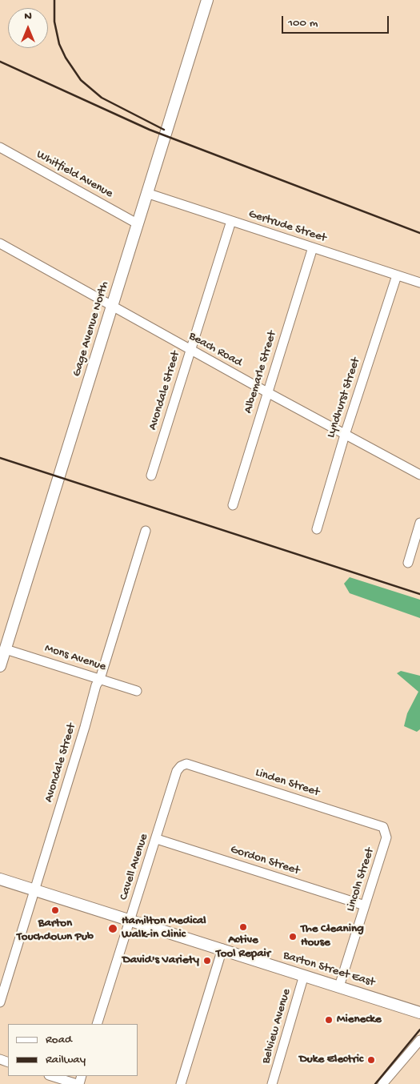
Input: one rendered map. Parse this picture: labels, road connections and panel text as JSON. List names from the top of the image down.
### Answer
{
  "streets": {
    "main road": ["Gage Avenue North", "Barton Street East"],
    "street": [
      "Whitfield Avenue",
      "Gertrude Street",
      "Beach Road",
      "Albemarle Street",
      "Avondale Street",
      "Lyndhurst Street",
      "Mons Avenue",
      "Linden Street",
      "Gordon Street",
      "Cavell Avenue",
      "Lincoln Street",
      "Belview Avenue"
    ]
  },
  "crossings": [
    ["Whitfield Avenue", "Gage Avenue North"],
    ["Gertrude Street", "Gage Avenue North"],
    ["Gertrude Street", "Albemarle Street"],
    ["Gertrude Street", "Avondale Street"],
    ["Gertrude Street", "Lyndhurst Street"],
    ["Gage Avenue North", "Beach Road"],
    ["Gage Avenue North", "Mons Avenue"],
    ["Beach Road", "Albemarle Street"],
    ["Beach Road", "Avondale Street"],
    ["Beach Road", "Lyndhurst Street"],
    ["Avondale Street", "Mons Avenue"],
    ["Avondale Street", "Barton Street East"],
    ["Linden Street", "Cavell Avenue"],
    ["Linden Street", "Lincoln Street"],
    ["Gordon Street", "Cavell Avenue"],
    ["Gordon Street", "Lincoln Street"],
    ["Cavell Avenue", "Barton Street East"],
    ["Lincoln Street", "Barton Street East"],
    ["Barton Street East", "Belview Avenue"]
  ],
  "places": [
    "Barton Touchdown Pub",
    "Active Tool Repair",
    "Hamilton Medical Walk-in Clinic",
    "The Cleaning House",
    "David's Variety",
    "Mienecke",
    "Duke Electric"
  ],
  "legend": ["Road", "Railway"],
  "scale_bar": "100 m",
  "north": "top"
}
